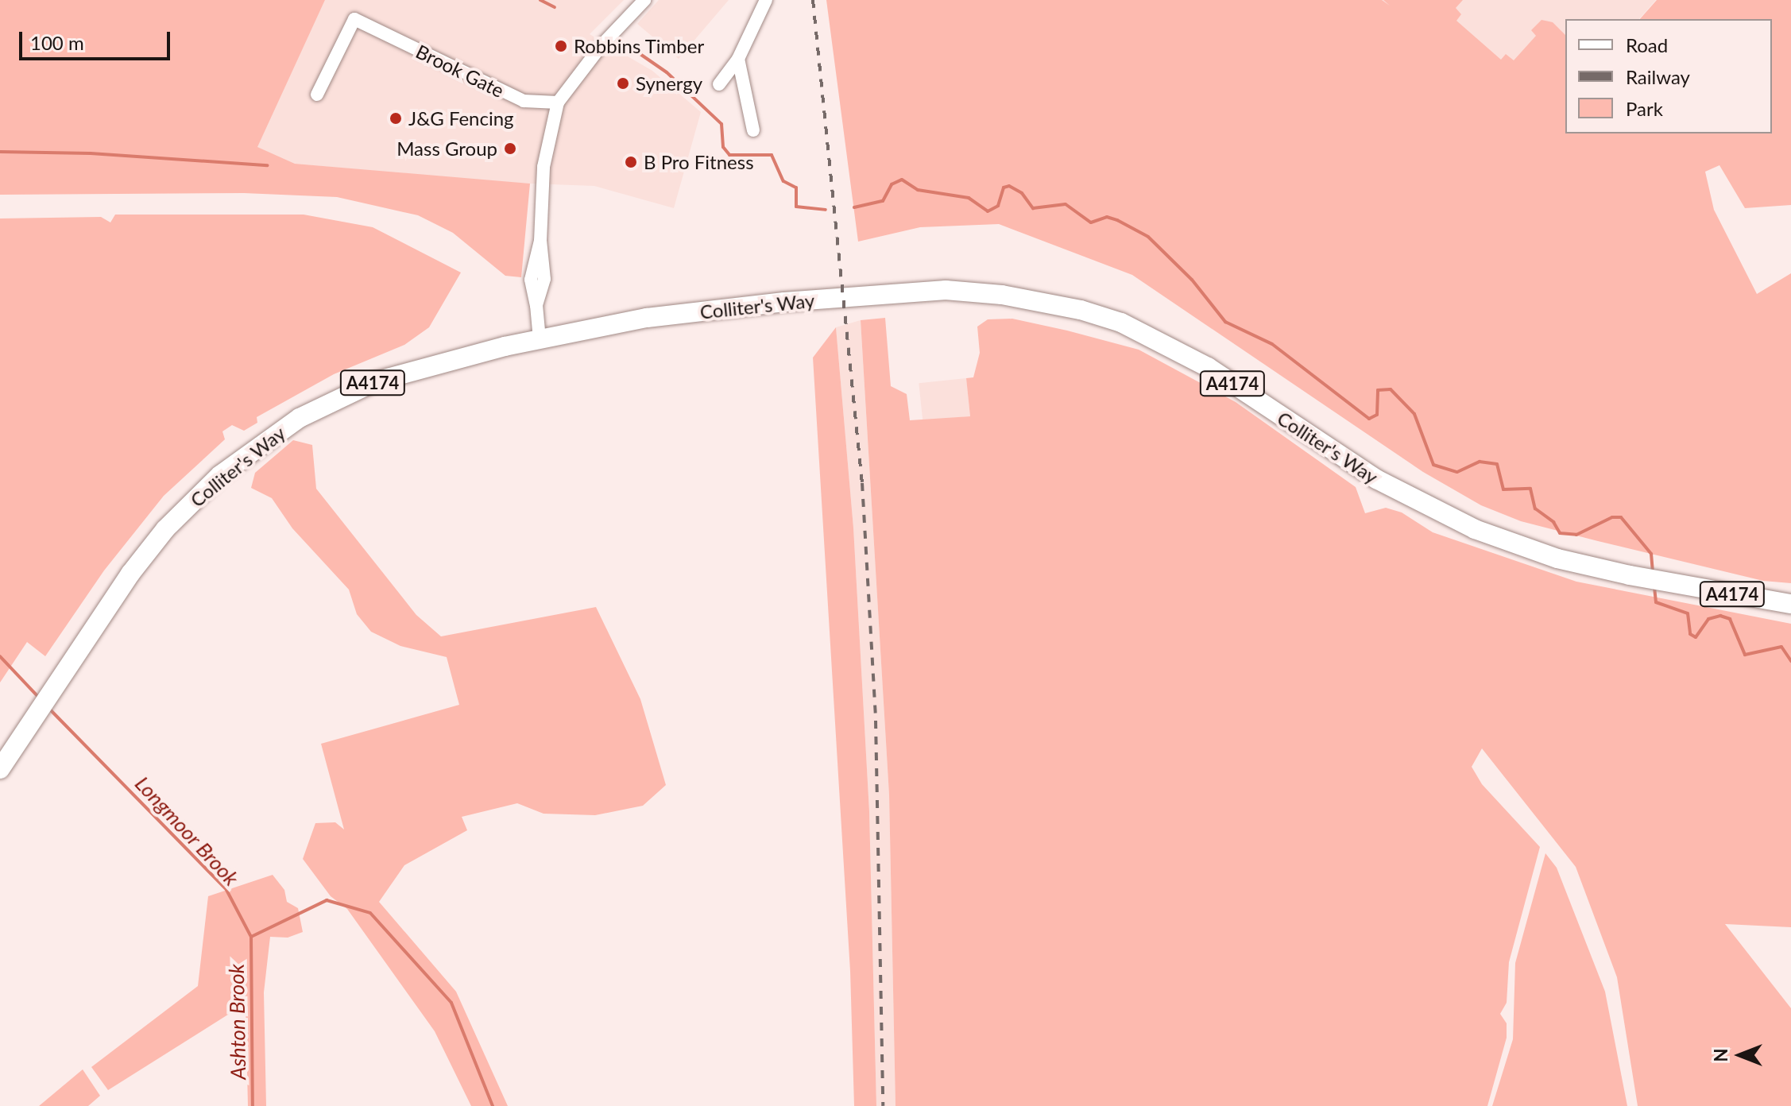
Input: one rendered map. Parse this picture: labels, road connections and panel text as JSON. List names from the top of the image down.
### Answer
{
  "streets": {
    "highway": ["Colliter's Way", "A4174"],
    "street": ["Brook Gate"]
  },
  "water": ["Longmoor Brook", "Ashton Brook"],
  "places": [
    "Robbins Timber",
    "Synergy",
    "J&G Fencing",
    "Mass Group",
    "B Pro Fitness"
  ],
  "legend": ["Road", "Railway", "Park"],
  "scale_bar": "100 m",
  "north": "left"
}
